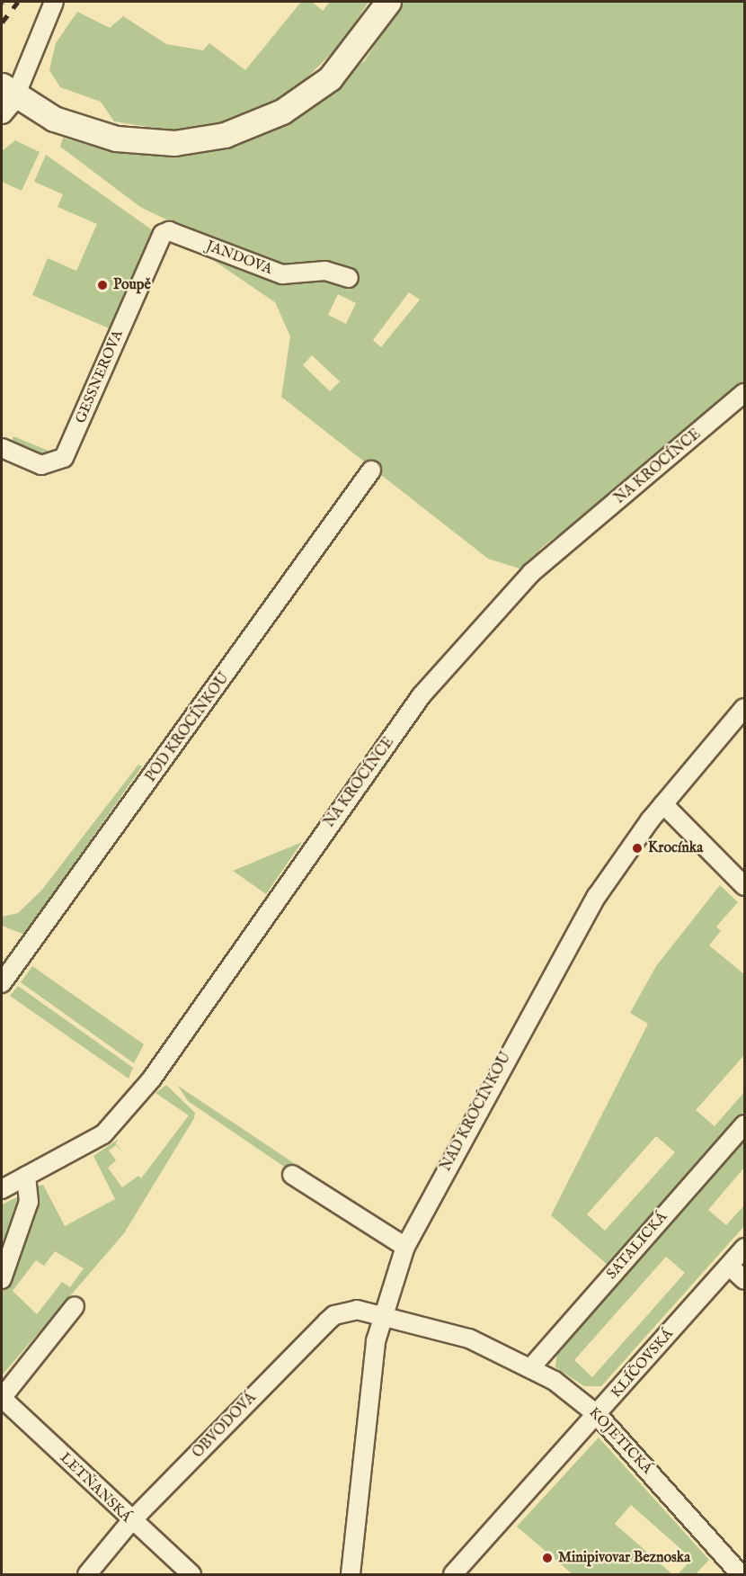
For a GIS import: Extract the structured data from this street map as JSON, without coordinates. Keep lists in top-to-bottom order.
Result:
{
  "streets": {
    "street": [
      "JANDOVA",
      "GESSNEROVA",
      "NA KROCÍNCE",
      "POD KROCÍNKOU",
      "NAD KROCÍNKOU",
      "SATALICKÁ",
      "KLÍČOVSKÁ",
      "OBVODOVÁ",
      "KOJETICKÁ",
      "LETŇANSKÁ"
    ]
  },
  "crossings": [
    ["JANDOVA", "GESSNEROVA"],
    ["NAD KROCÍNKOU", "OBVODOVÁ"],
    ["NAD KROCÍNKOU", "KOJETICKÁ"],
    ["SATALICKÁ", "KOJETICKÁ"],
    ["KLÍČOVSKÁ", "KOJETICKÁ"],
    ["OBVODOVÁ", "KOJETICKÁ"],
    ["OBVODOVÁ", "LETŇANSKÁ"]
  ],
  "places": ["Poupě", "Krocínka", "Minipivovar Beznoska"]
}
